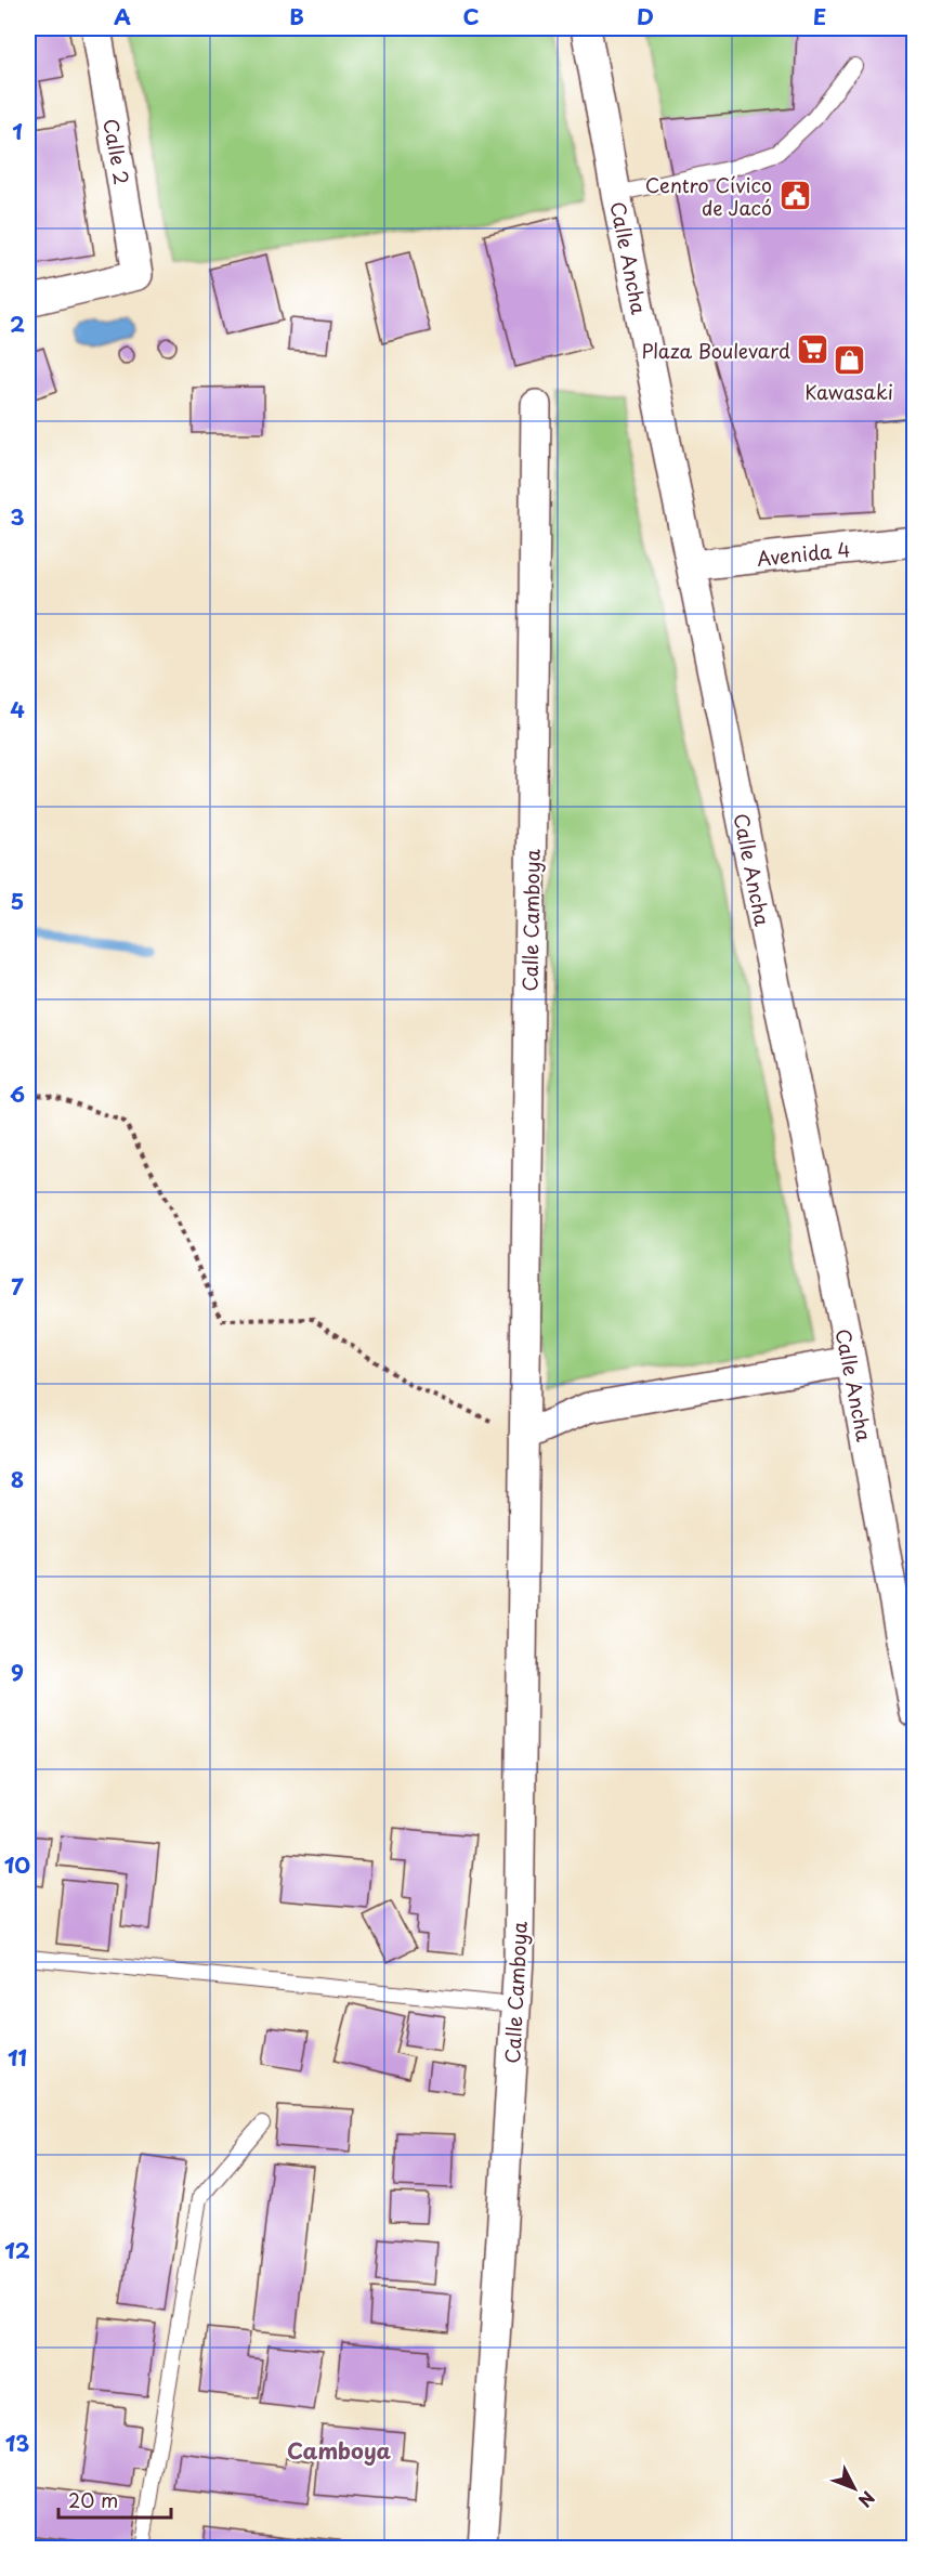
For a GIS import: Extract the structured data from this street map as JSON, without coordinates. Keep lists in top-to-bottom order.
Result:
{
  "streets": {
    "street": [
      "Calle 2",
      "Calle Ancha",
      "Avenida 4",
      "Calle Camboya"
    ]
  },
  "crossings": [
    ["Calle Ancha", "Avenida 4"]
  ],
  "districts": ["Camboya"],
  "places": {
    "public building": ["Centro Cívico de Jacó"],
    "supermarket": ["Plaza Boulevard"],
    "shop": ["Kawasaki"]
  },
  "scale_bar": "20 m",
  "north": "bottom right",
  "grid": {
    "columns": [
      "A",
      "B",
      "C",
      "D",
      "E"
    ],
    "rows": [
      "1",
      "2",
      "3",
      "4",
      "5",
      "6",
      "7",
      "8",
      "9",
      "10",
      "11",
      "12",
      "13"
    ]
  }
}
